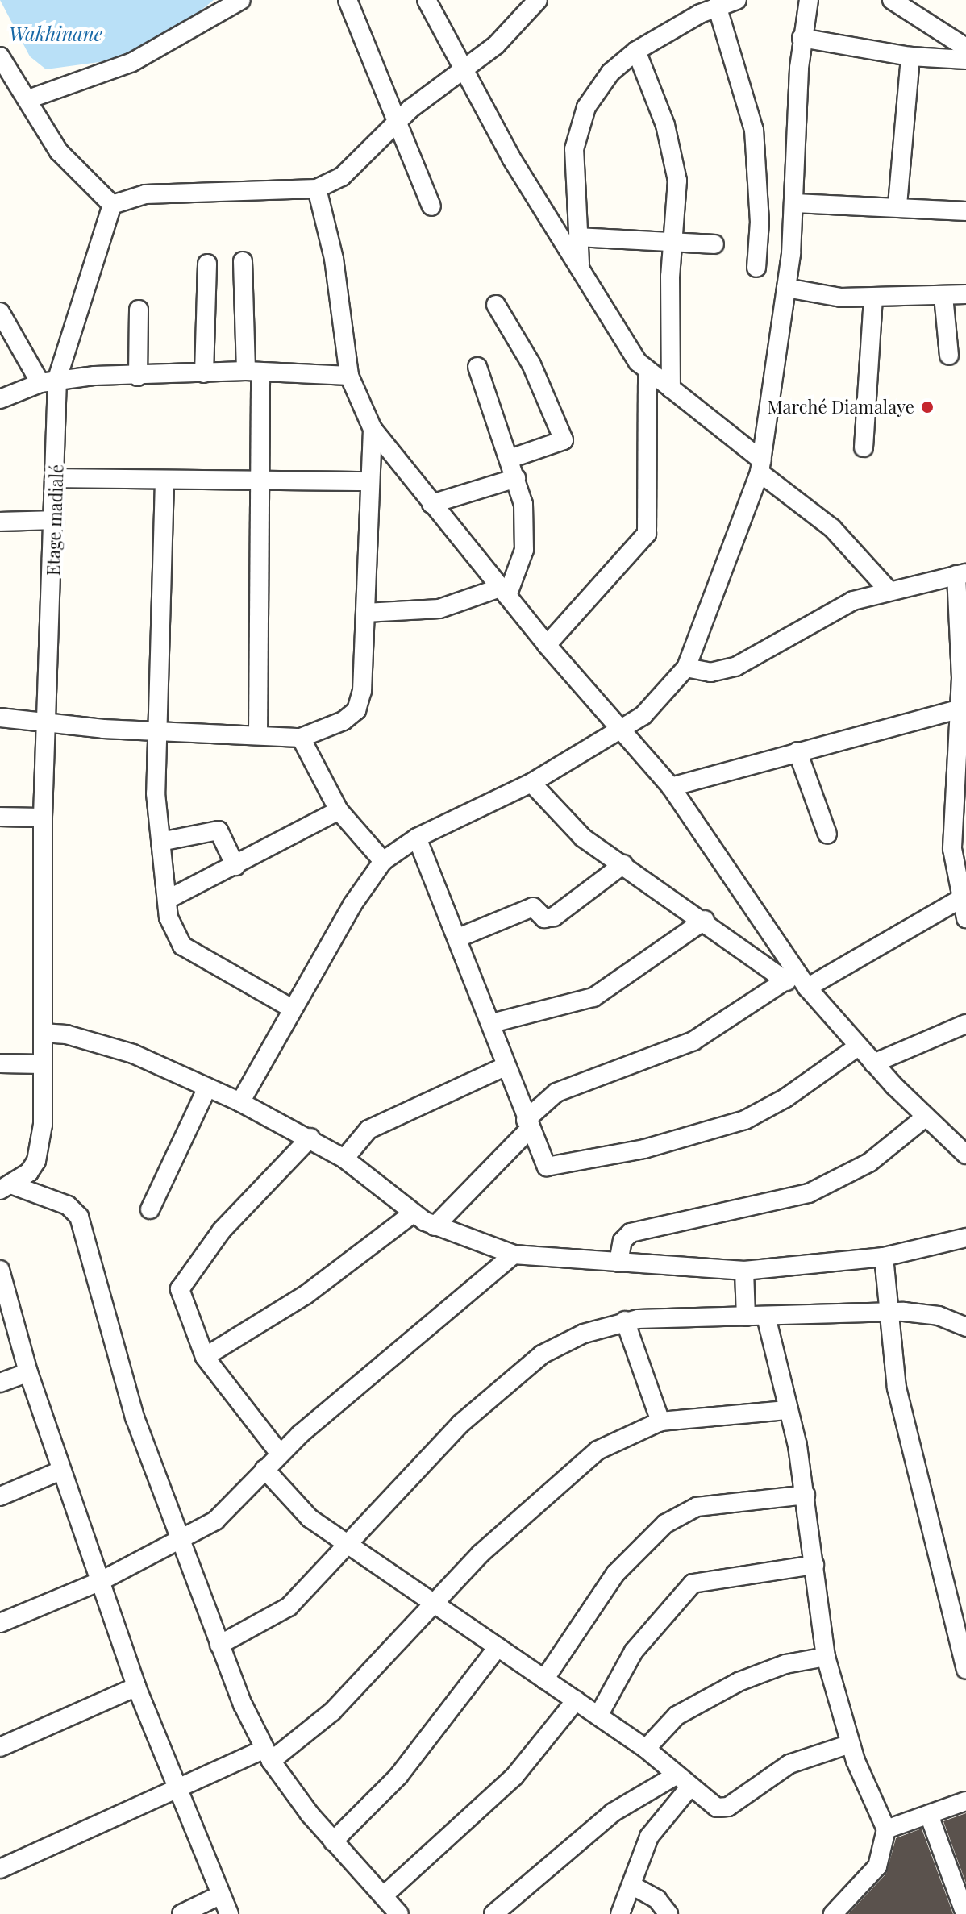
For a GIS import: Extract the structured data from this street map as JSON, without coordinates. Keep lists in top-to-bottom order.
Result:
{
  "streets": {
    "street": ["Etage madialé"]
  },
  "water": ["Wakhinane"],
  "places": ["Marché Diamalaye"]
}
